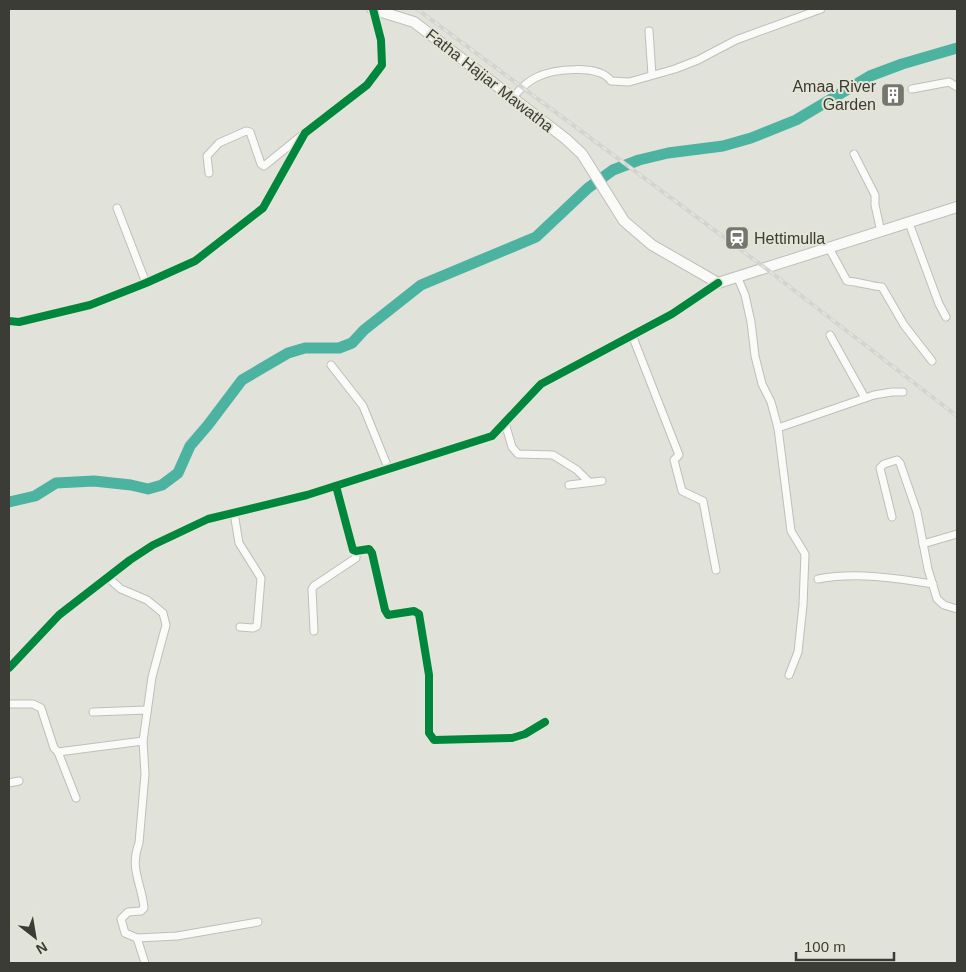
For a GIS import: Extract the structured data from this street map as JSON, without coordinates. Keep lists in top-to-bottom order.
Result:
{
  "streets": {
    "main road": ["Fatha Hajiar Mawatha"]
  },
  "places": {
    "building": ["Amaa River Garden"],
    "station": ["Hettimulla"]
  },
  "scale_bar": "100 m",
  "north": "bottom right"
}
